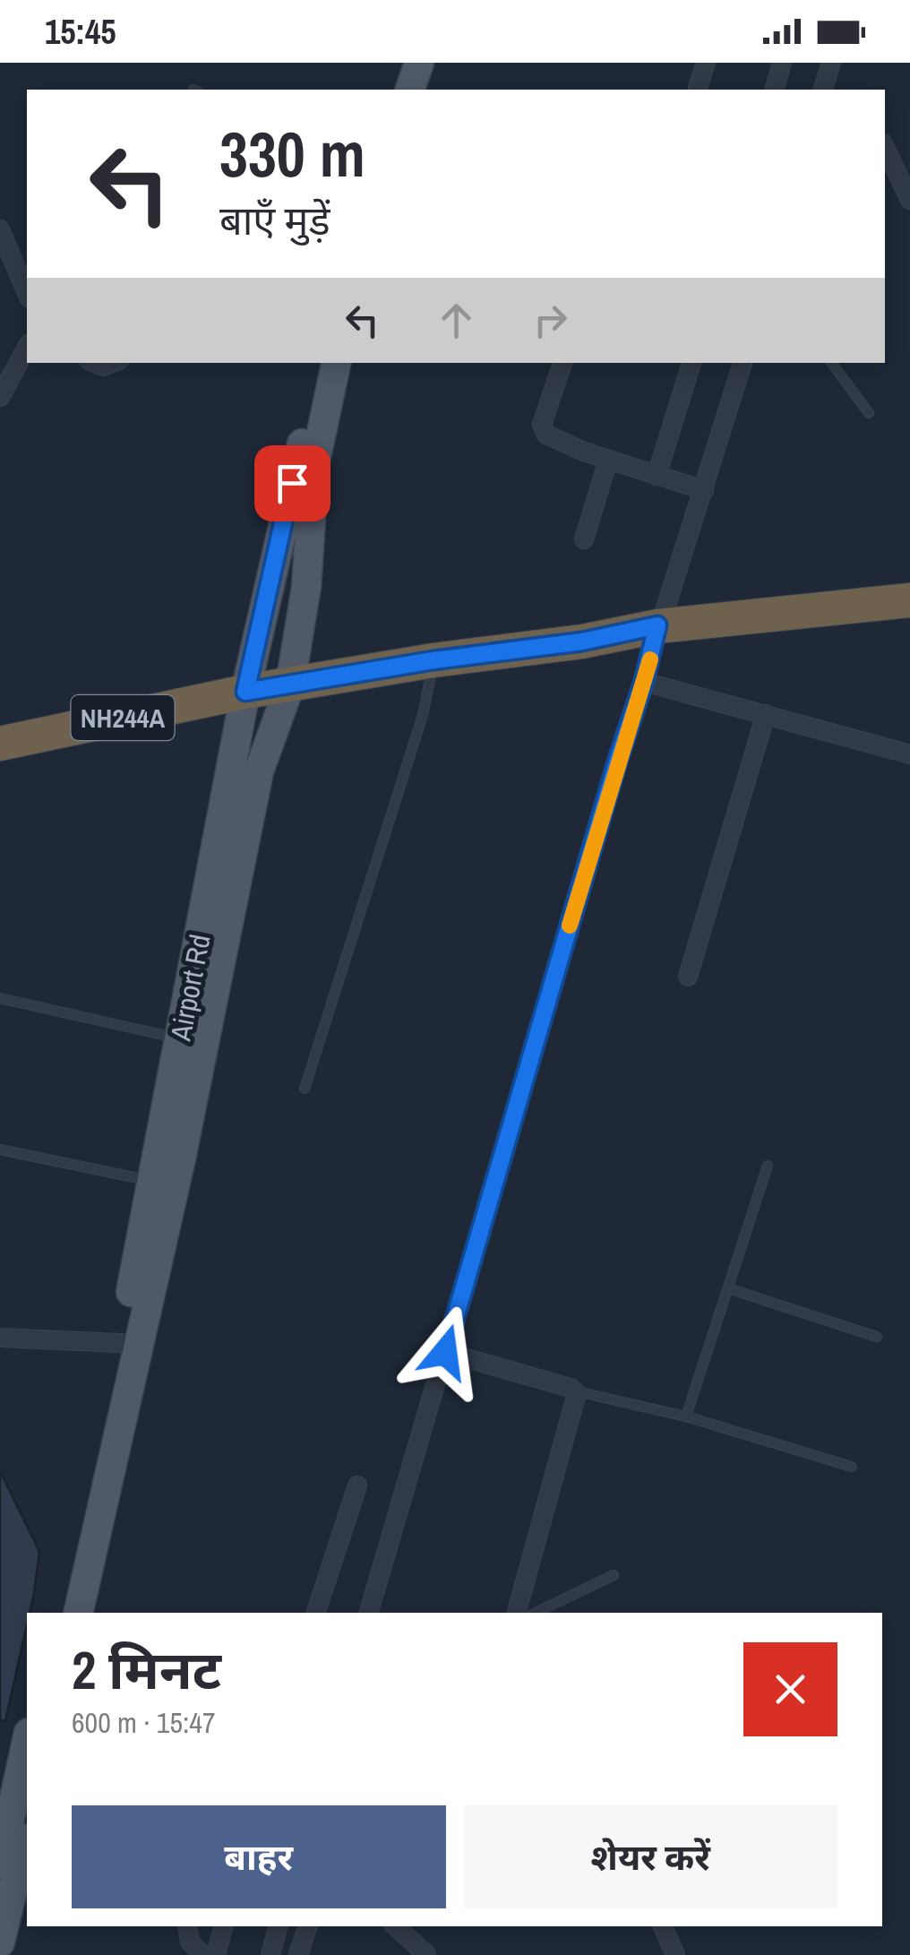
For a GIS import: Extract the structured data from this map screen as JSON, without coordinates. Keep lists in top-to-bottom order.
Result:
{
  "streets": {
    "highway": ["NH244A"],
    "main road": ["Airport Rd"]
  },
  "crossings": [
    ["NH244A", "Airport Rd"]
  ],
  "page": {
    "status": "15:45",
    "turn": ["330 m", "बाएँ मुड़ें"],
    "heading": ["2 मिनट", "600 m · 15:47"],
    "buttons": ["बाहर", "शेयर करें"]
  }
}
